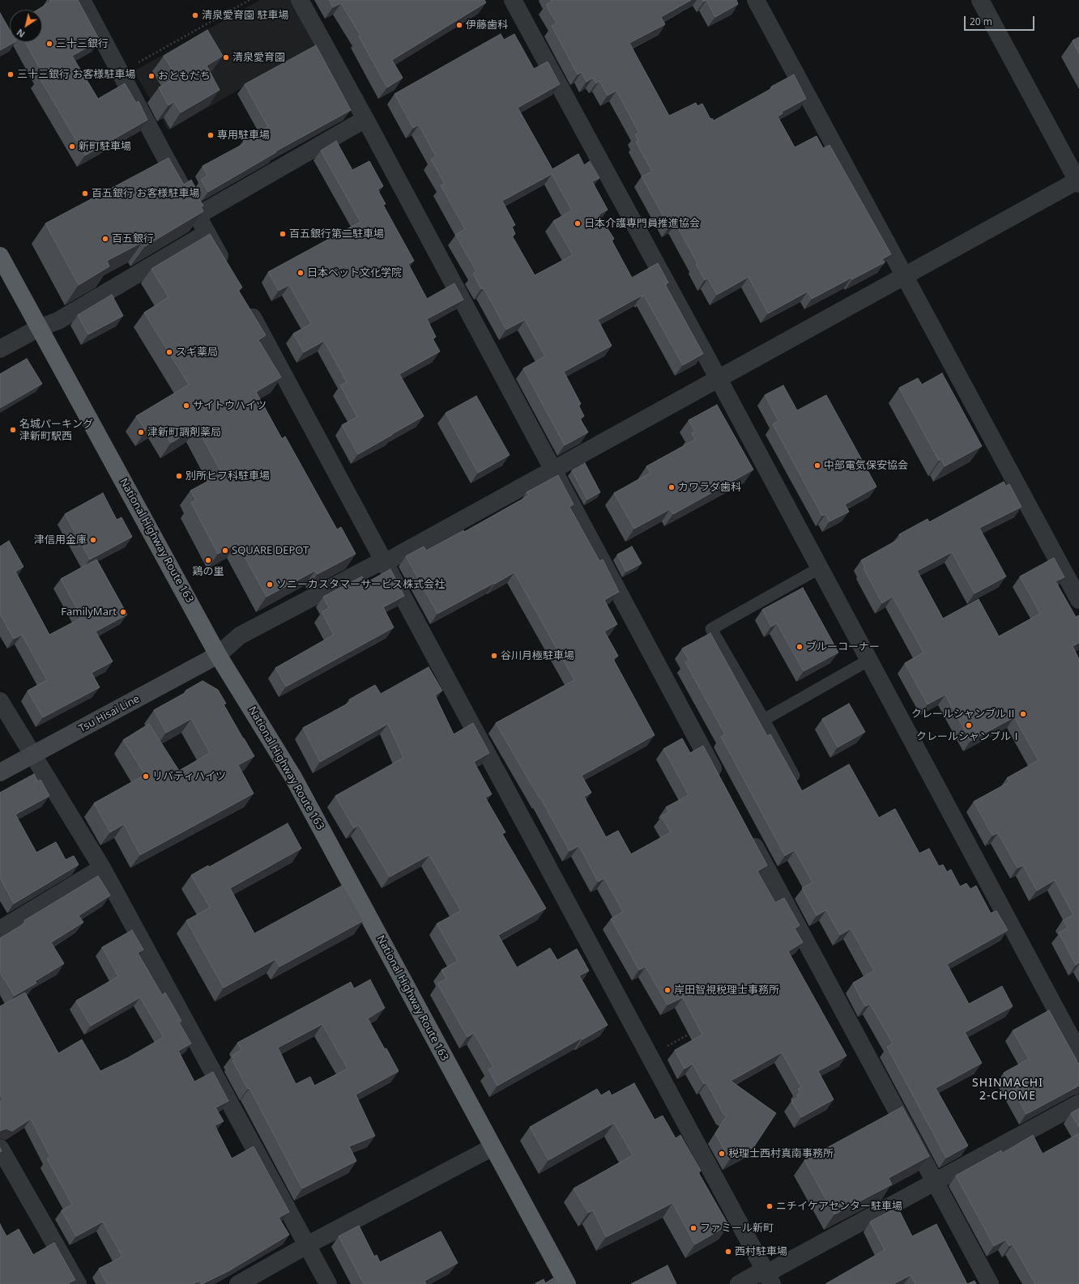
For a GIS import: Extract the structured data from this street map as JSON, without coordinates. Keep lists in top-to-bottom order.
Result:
{
  "streets": {
    "highway": ["National Highway Route 163"],
    "main road": ["Tsu Hisai Line"]
  },
  "crossings": [
    ["National Highway Route 163", "Tsu Hisai Line"]
  ],
  "districts": ["SHINMACHI 2-CHOME"],
  "places": [
    "清泉愛育園 駐車場",
    "伊藤歯科",
    "三十三銀行",
    "清泉愛育園",
    "三十三銀行 お客様駐車場",
    "おともだち",
    "専用駐車場",
    "新町駐車場",
    "百五銀行 お客様駐車場",
    "日本介護専門員推進協会",
    "百五銀行第二駐車場",
    "百五銀行",
    "日本ペット文化学院",
    "スギ薬局",
    "サイトウハイツ",
    "名城パーキング 津新町駅西",
    "津新町調剤薬局",
    "中部電気保安協会",
    "別所ヒフ科駐車場",
    "カワラダ歯科",
    "津信用金庫",
    "SQUARE DEPOT",
    "鶏の里",
    "ソニーカスタマーサービス株式会社",
    "FamilyMart",
    "ブルーコーナー",
    "谷川月極駐車場",
    "クレールシャンブルⅡ",
    "クレールシャンブルⅠ",
    "リバティハイツ",
    "岸田智視税理士事務所",
    "税理士西村真南事務所",
    "ニチイケアセンター駐車場",
    "ファミール新町",
    "西村駐車場"
  ],
  "scale_bar": "20 m",
  "north": "bottom left"
}
